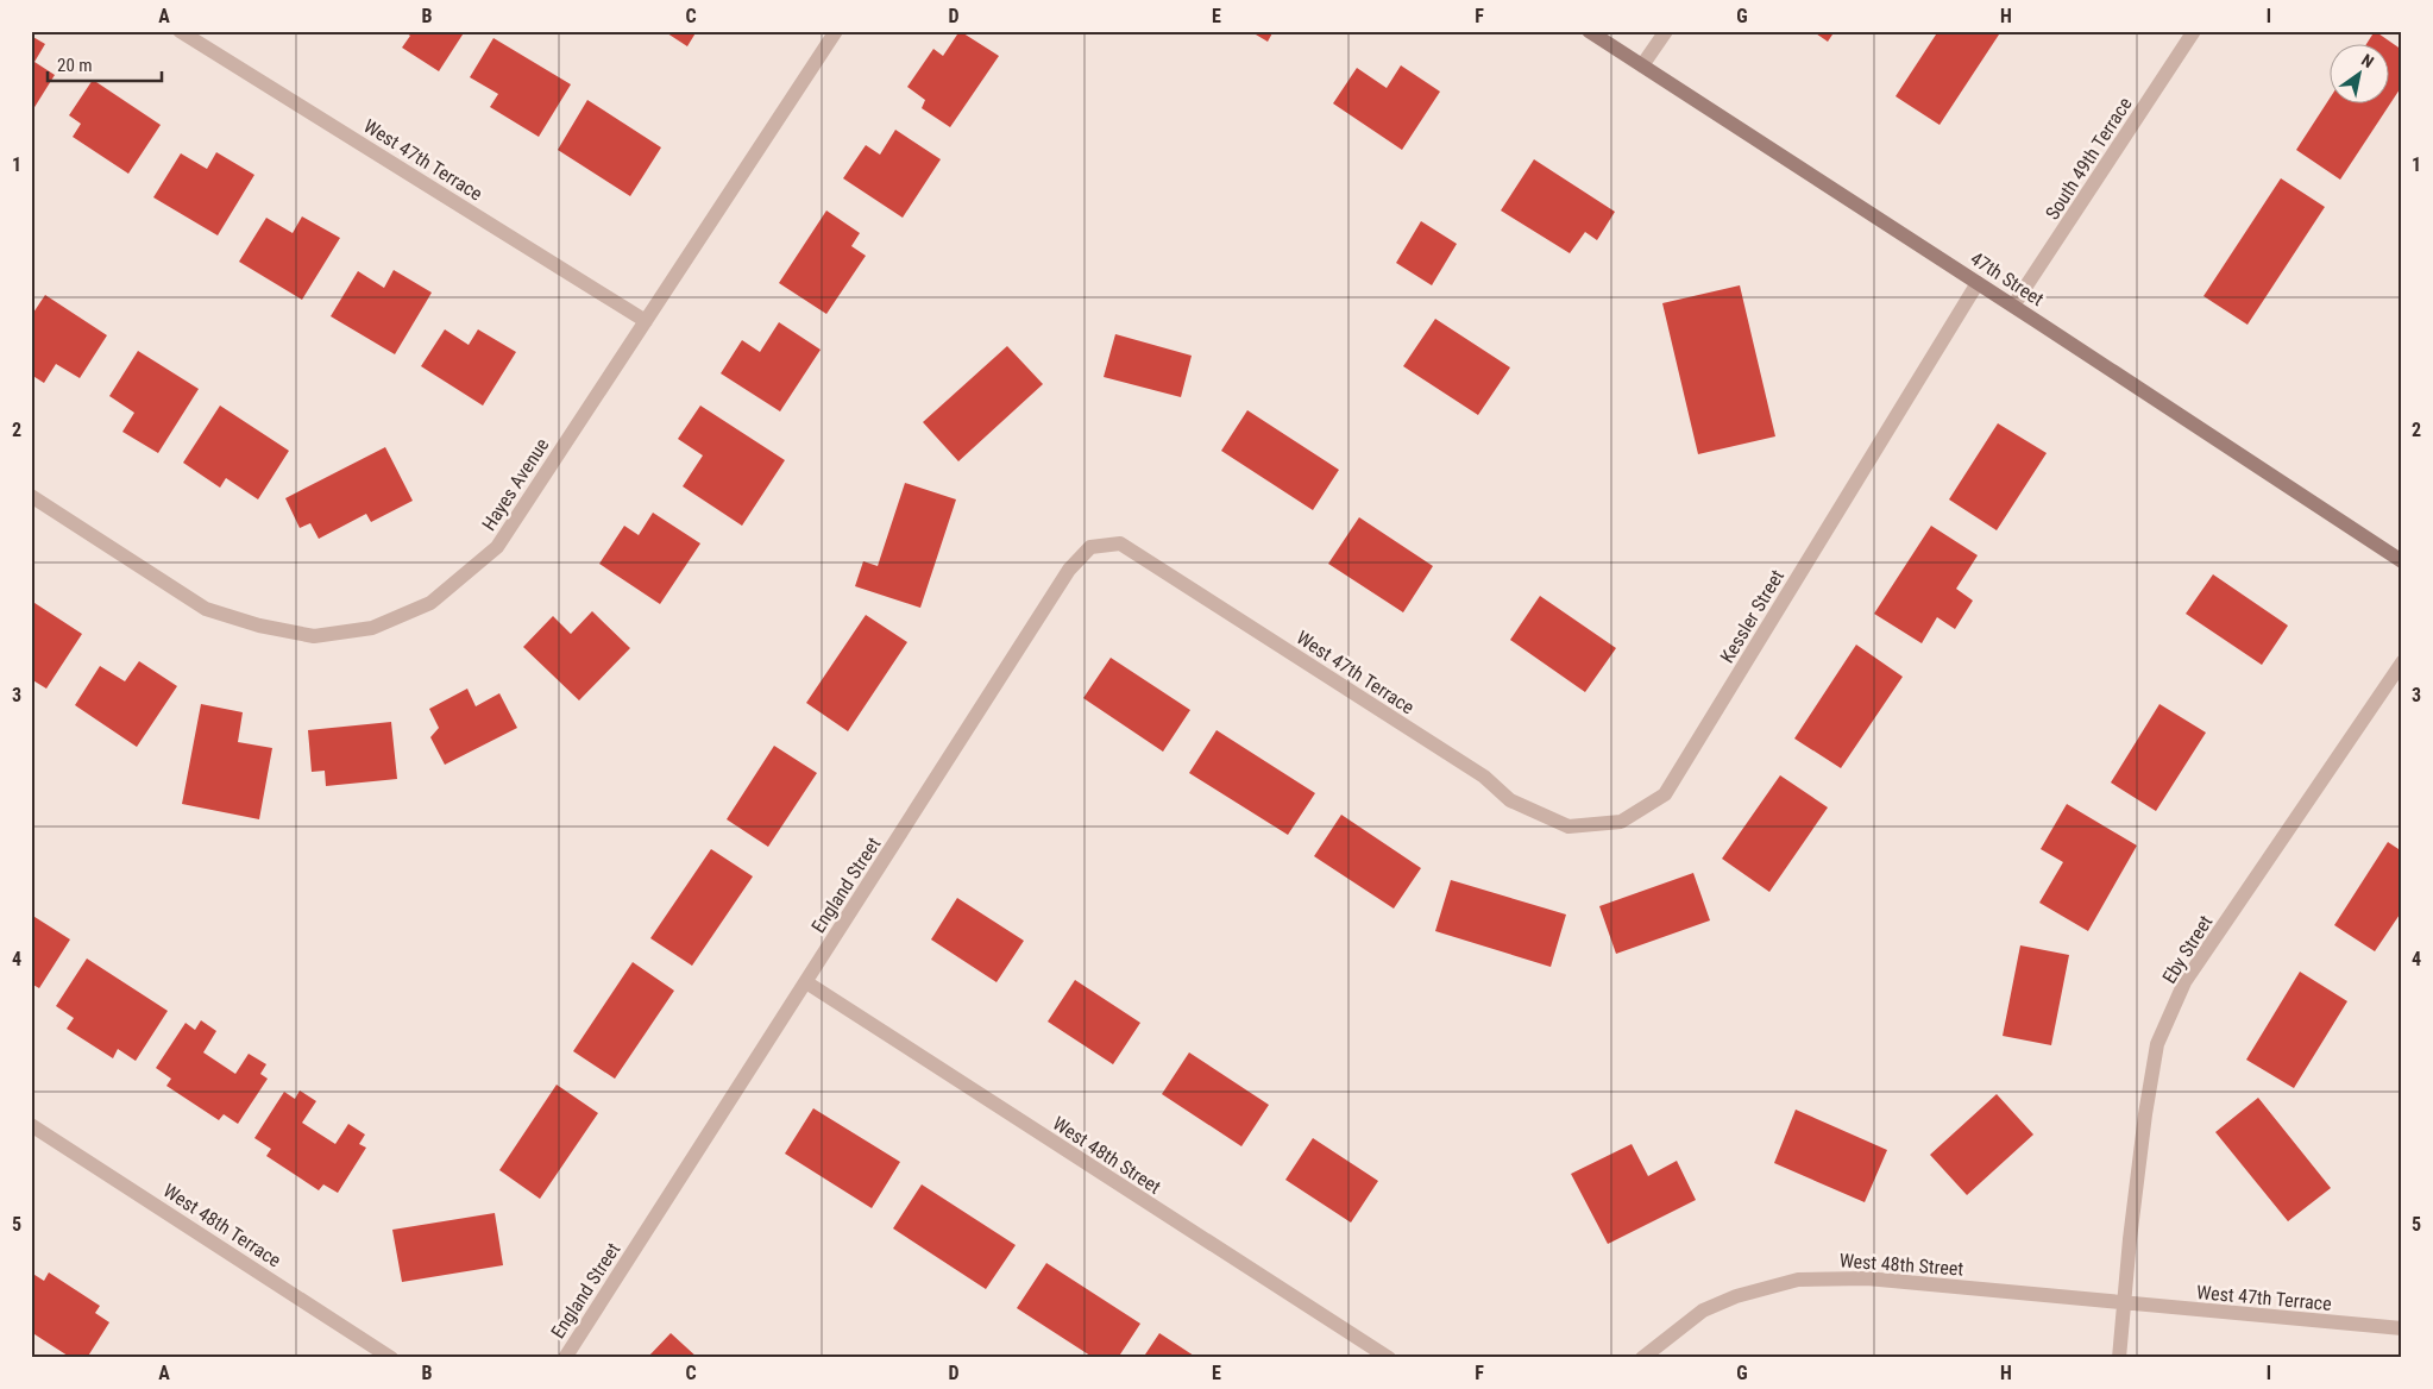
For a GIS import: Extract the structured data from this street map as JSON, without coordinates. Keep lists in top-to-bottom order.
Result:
{
  "streets": {
    "main road": ["47th Street"],
    "street": [
      "South 49th Terrace",
      "West 47th Terrace",
      "Hayes Avenue",
      "Kessler Street",
      "England Street",
      "Eby Street",
      "West 48th Street",
      "West 48th Terrace"
    ]
  },
  "crossings": [
    ["South 49th Terrace", "47th Street"],
    ["West 47th Terrace", "Hayes Avenue"],
    ["West 47th Terrace", "Kessler Street"],
    ["West 47th Terrace", "England Street"],
    ["West 47th Terrace", "Eby Street"],
    ["West 47th Terrace", "West 48th Street"],
    ["47th Street", "Kessler Street"],
    ["England Street", "West 48th Street"],
    ["Eby Street", "West 48th Street"]
  ],
  "scale_bar": "20 m",
  "north": "top right",
  "grid": {
    "columns": [
      "A",
      "B",
      "C",
      "D",
      "E",
      "F",
      "G",
      "H",
      "I"
    ],
    "rows": [
      "1",
      "2",
      "3",
      "4",
      "5"
    ]
  }
}
